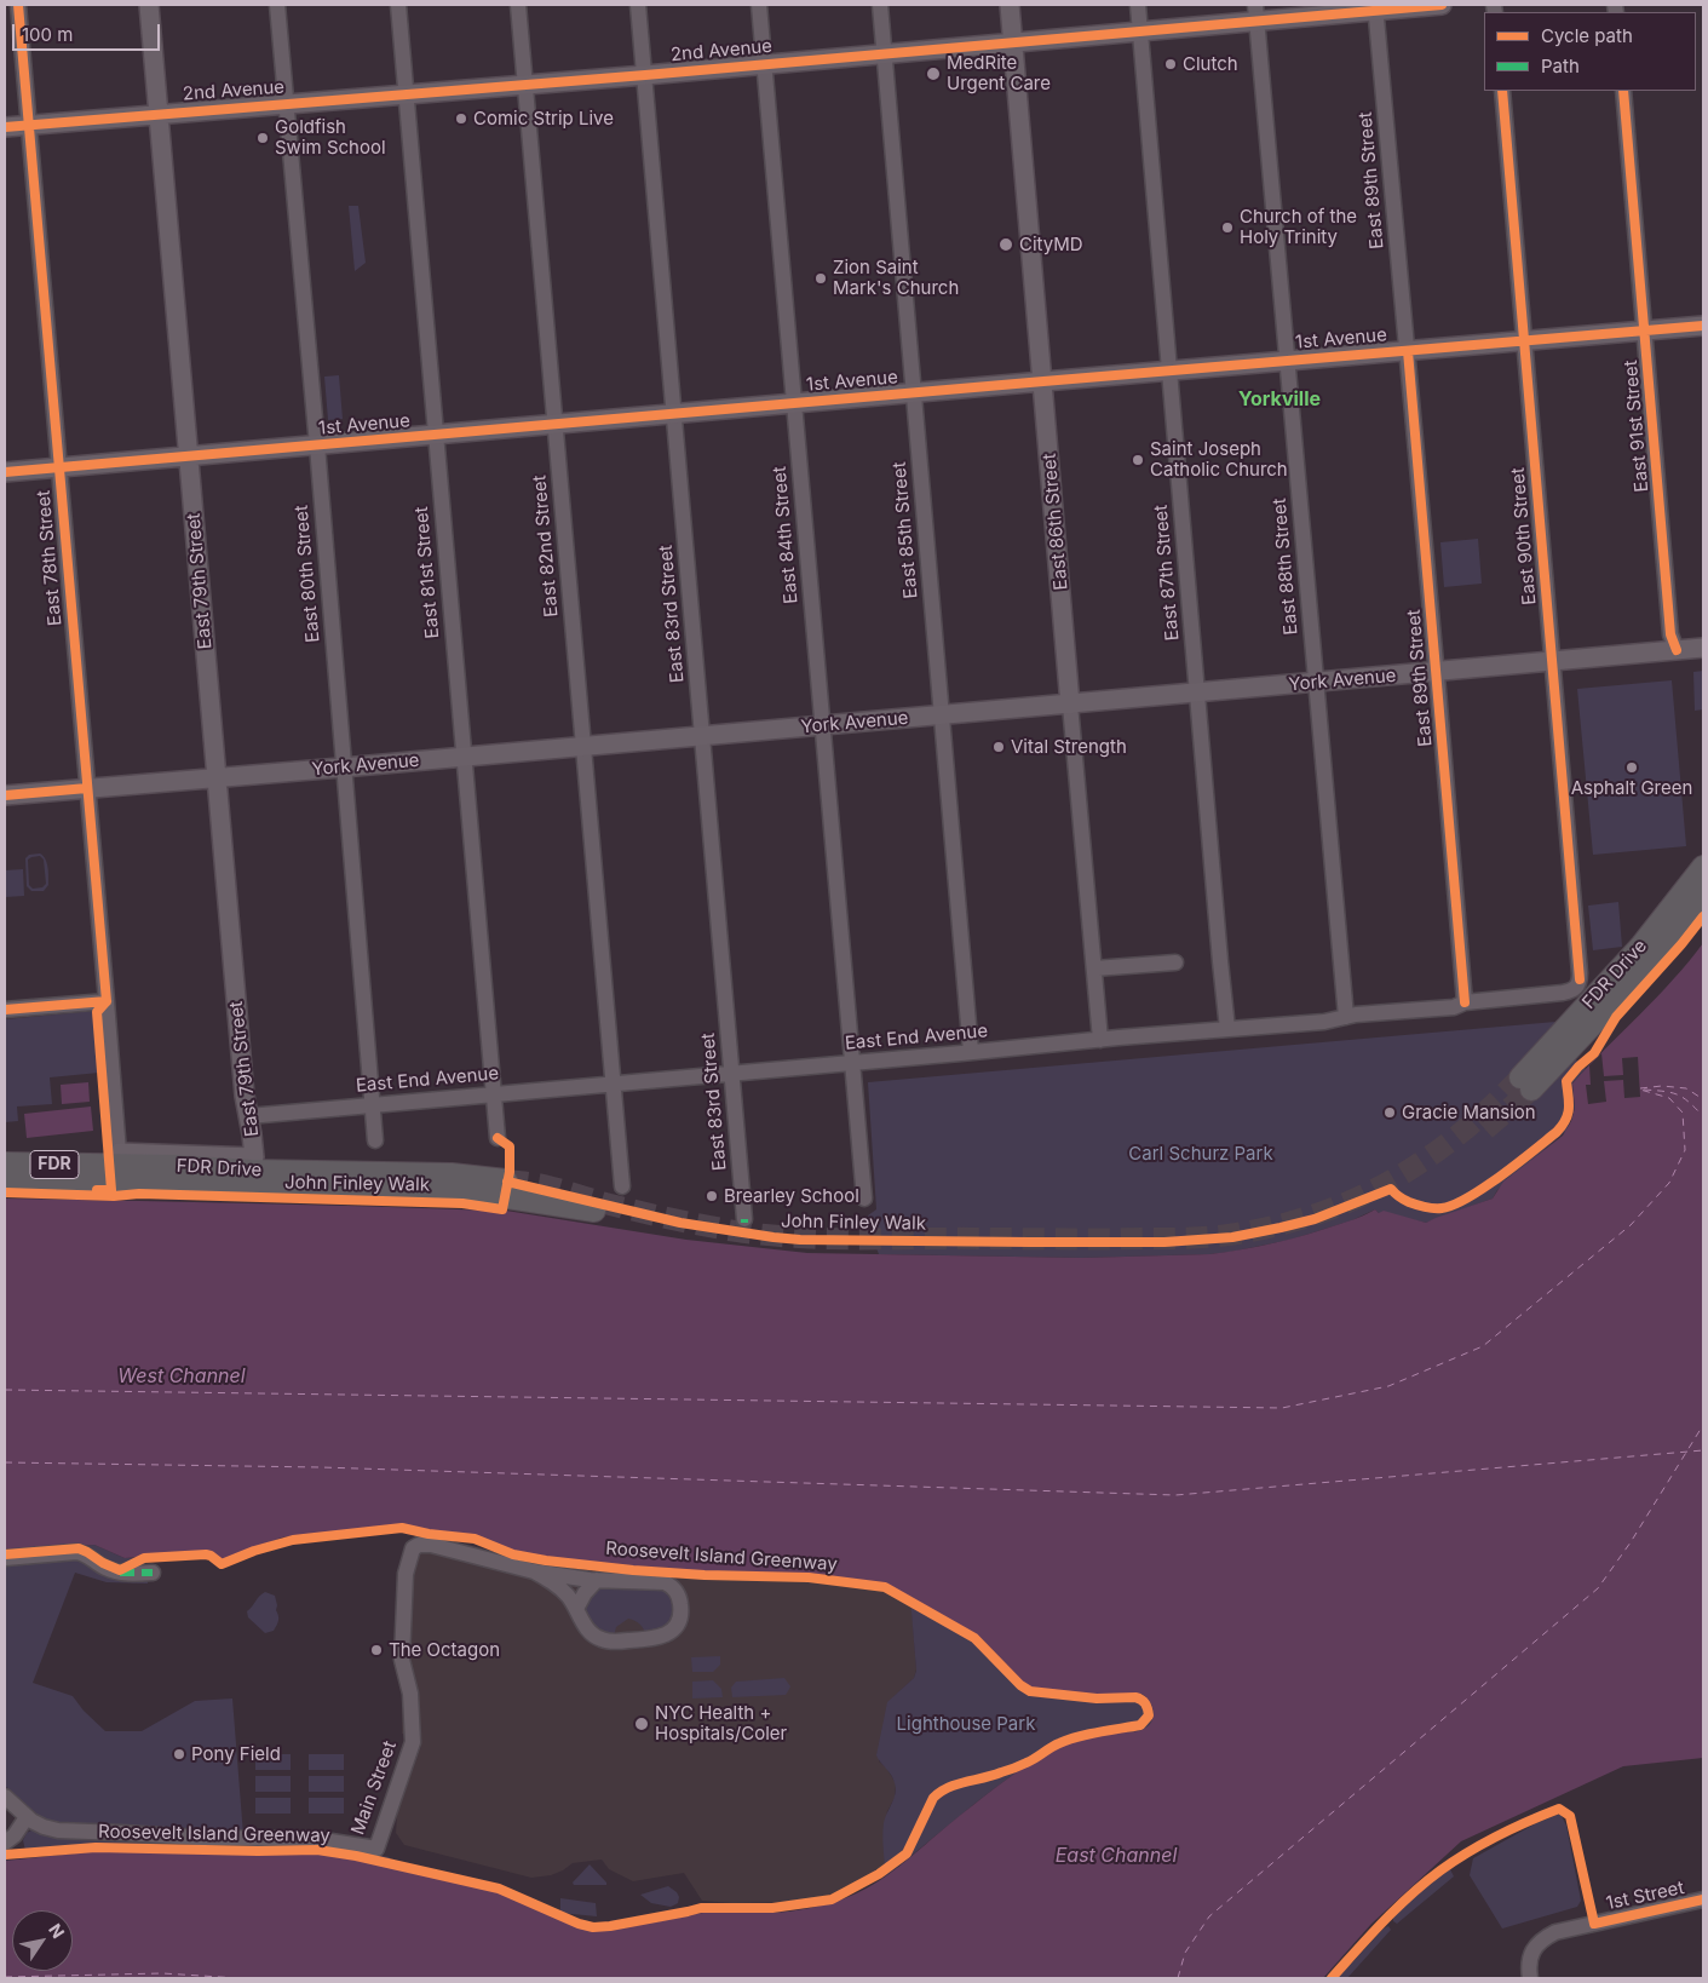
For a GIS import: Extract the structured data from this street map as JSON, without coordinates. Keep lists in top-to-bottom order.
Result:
{
  "streets": {
    "highway": ["FDR Drive", "FDR"],
    "main road": [
      "2nd Avenue",
      "1st Avenue",
      "East 86th Street",
      "East 79th Street",
      "York Avenue"
    ],
    "street": [
      "East 89th Street",
      "East 91st Street",
      "East 85th Street",
      "East 84th Street",
      "East 90th Street",
      "East 82nd Street",
      "East 78th Street",
      "East 88th Street",
      "East 81st Street",
      "East 87th Street",
      "East 80th Street",
      "East 83rd Street",
      "East End Avenue",
      "Main Street",
      "1st Street"
    ],
    "cycle path": ["John Finley Walk", "Roosevelt Island Greenway"]
  },
  "crossings": [
    ["2nd Avenue", "East 89th Street"],
    ["2nd Avenue", "East 86th Street"],
    ["2nd Avenue", "East 85th Street"],
    ["2nd Avenue", "East 84th Street"],
    ["2nd Avenue", "East 82nd Street"],
    ["2nd Avenue", "East 78th Street"],
    ["2nd Avenue", "East 88th Street"],
    ["2nd Avenue", "East 81st Street"],
    ["2nd Avenue", "East 87th Street"],
    ["2nd Avenue", "East 80th Street"],
    ["2nd Avenue", "East 79th Street"],
    ["2nd Avenue", "East 83rd Street"],
    ["East 89th Street", "1st Avenue"],
    ["East 89th Street", "York Avenue"],
    ["East 89th Street", "East End Avenue"],
    ["1st Avenue", "East 91st Street"],
    ["1st Avenue", "East 86th Street"],
    ["1st Avenue", "East 85th Street"],
    ["1st Avenue", "East 84th Street"],
    ["1st Avenue", "East 90th Street"],
    ["1st Avenue", "East 82nd Street"],
    ["1st Avenue", "East 78th Street"],
    ["1st Avenue", "East 88th Street"],
    ["1st Avenue", "East 81st Street"],
    ["1st Avenue", "East 87th Street"],
    ["1st Avenue", "East 80th Street"],
    ["1st Avenue", "East 79th Street"],
    ["1st Avenue", "East 83rd Street"],
    ["East 91st Street", "York Avenue"],
    ["East 86th Street", "York Avenue"],
    ["East 86th Street", "East End Avenue"],
    ["East 85th Street", "York Avenue"],
    ["East 85th Street", "East End Avenue"],
    ["East 84th Street", "York Avenue"],
    ["East 84th Street", "East End Avenue"],
    ["East 90th Street", "York Avenue"],
    ["East 90th Street", "East End Avenue"],
    ["East 82nd Street", "York Avenue"],
    ["East 82nd Street", "East End Avenue"],
    ["East 78th Street", "York Avenue"],
    ["East 78th Street", "FDR Drive"],
    ["East 88th Street", "York Avenue"],
    ["East 88th Street", "East End Avenue"],
    ["East 81st Street", "York Avenue"],
    ["East 81st Street", "East End Avenue"],
    ["East 87th Street", "York Avenue"],
    ["East 87th Street", "East End Avenue"],
    ["East 80th Street", "York Avenue"],
    ["East 80th Street", "East End Avenue"],
    ["East 79th Street", "York Avenue"],
    ["East 79th Street", "FDR Drive"],
    ["East 79th Street", "East End Avenue"],
    ["East 83rd Street", "York Avenue"],
    ["East 83rd Street", "East End Avenue"]
  ],
  "districts": ["Yorkville"],
  "water": ["West Channel", "East Channel"],
  "parks": ["Carl Schurz Park", "Lighthouse Park"],
  "places": [
    "Clutch",
    "MedRite Urgent Care",
    "Comic Strip Live",
    "Goldfish Swim School",
    "Church of the Holy Trinity",
    "CityMD",
    "Zion Saint Mark's Church",
    "Saint Joseph Catholic Church",
    "Vital Strength",
    "Asphalt Green",
    "Gracie Mansion",
    "Brearley School",
    "The Octagon",
    "NYC Health + Hospitals/Coler",
    "Pony Field"
  ],
  "legend": ["Cycle path", "Path"],
  "scale_bar": "100 m",
  "north": "top right"
}
